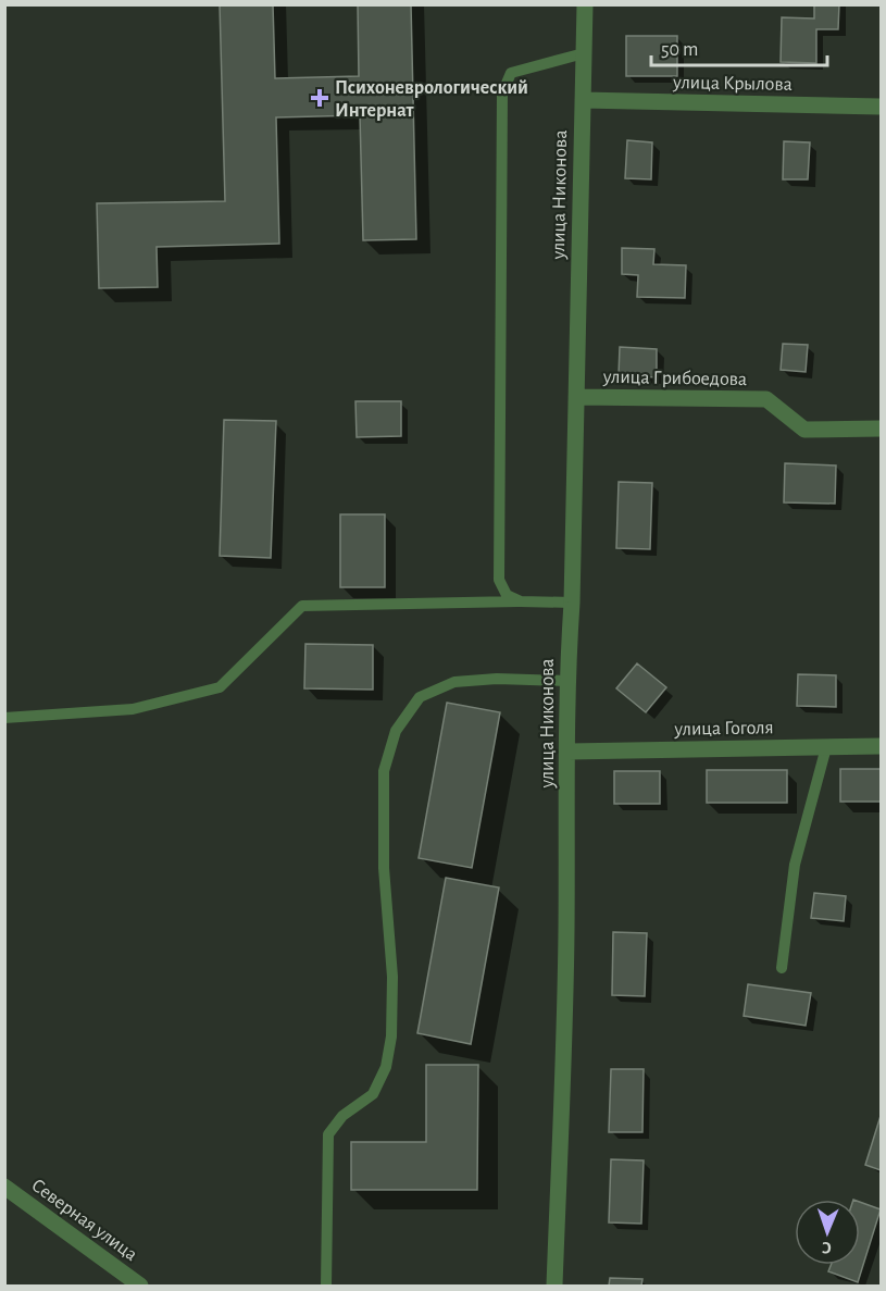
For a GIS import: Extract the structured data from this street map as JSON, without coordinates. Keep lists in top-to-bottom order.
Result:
{
  "streets": {
    "street": [
      "улица Крылова",
      "улица Никонова",
      "улица Грибоедова",
      "улица Гоголя",
      "Северная улица"
    ]
  },
  "crossings": [
    ["улица Крылова", "улица Никонова"],
    ["улица Никонова", "улица Грибоедова"],
    ["улица Никонова", "улица Гоголя"]
  ],
  "places": {
    "health": ["Психоневрологический Интернат"]
  },
  "scale_bar": "50 m",
  "north": "bottom"
}
